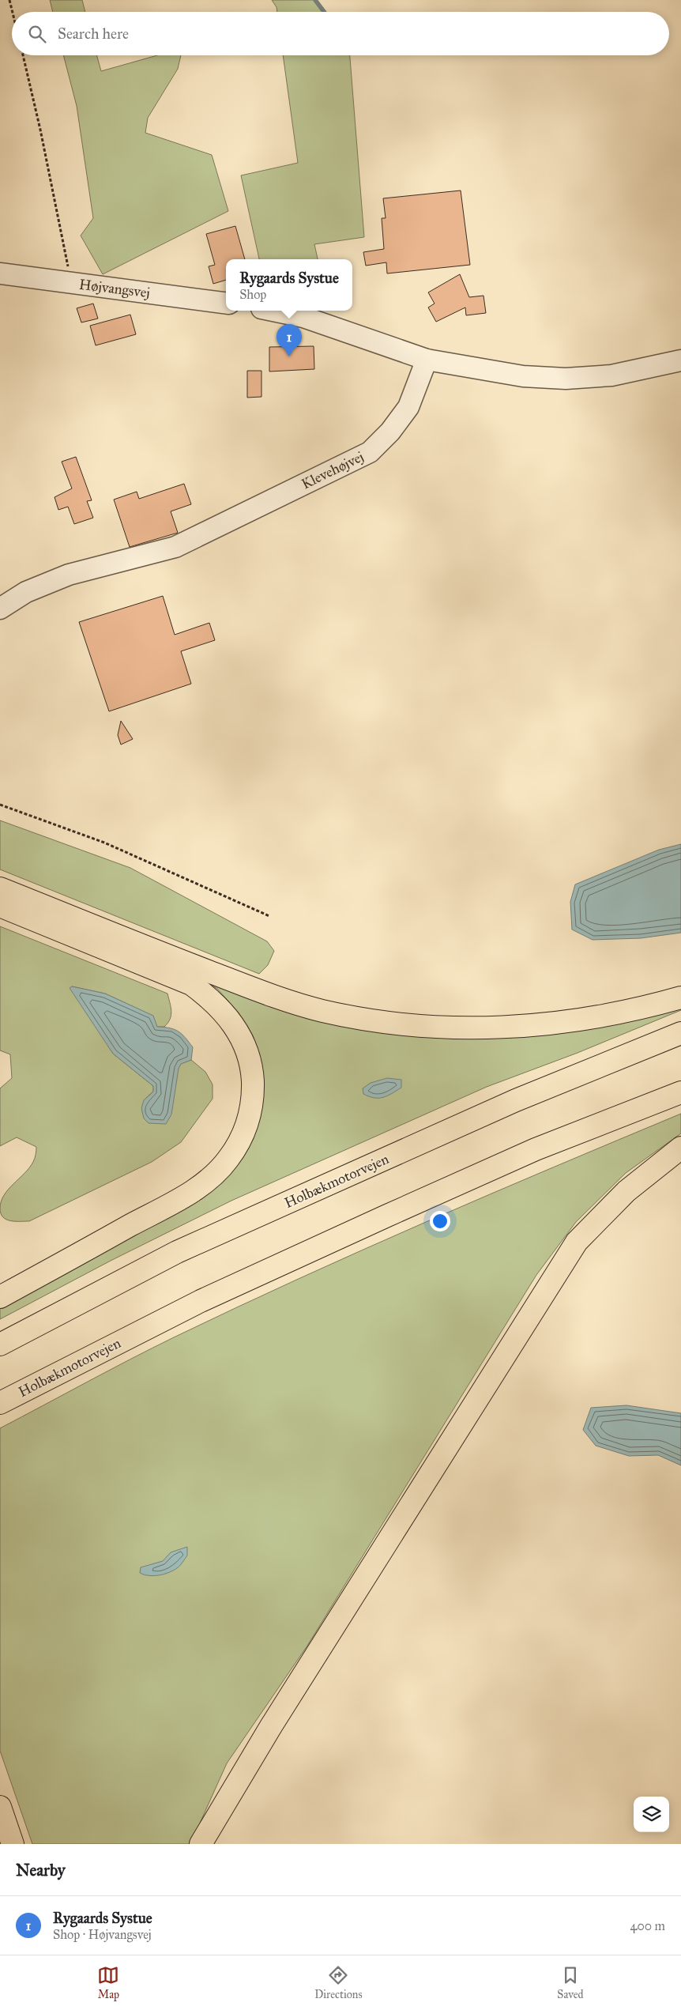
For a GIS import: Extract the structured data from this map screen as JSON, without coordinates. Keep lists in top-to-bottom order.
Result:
{
  "streets": {
    "highway": ["Holbækmotorvejen"],
    "street": ["Højvangsvej", "Klevehøjvej"]
  },
  "page": {
    "search": "Search here",
    "popup": ["Rygaards Systue", "Shop"],
    "pins": "1",
    "heading": "Nearby",
    "list": [
      {
        "mark": "1",
        "name": "Rygaards Systue",
        "note": "Shop · Højvangsvej",
        "value": "400 m"
      }
    ],
    "nav": ["Map", "Directions", "Saved"]
  }
}
